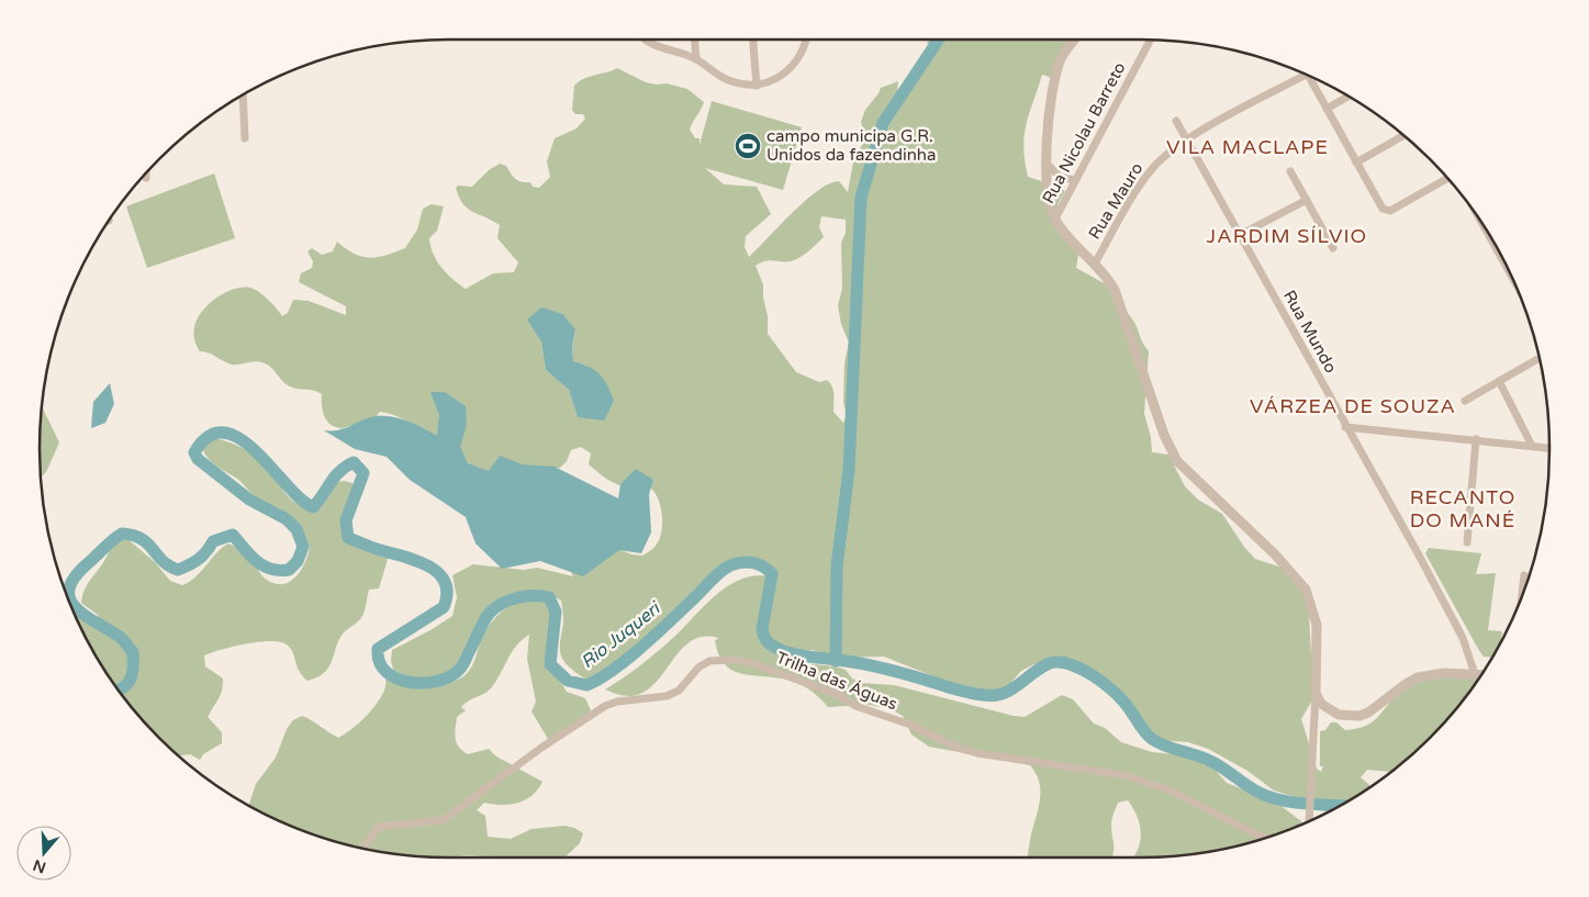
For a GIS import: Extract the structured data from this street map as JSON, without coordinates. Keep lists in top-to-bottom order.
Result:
{
  "streets": {
    "street": [
      "Rua Nicolau Barreto",
      "Rua Mauro",
      "Rua Mundo",
      "Trilha das Águas"
    ]
  },
  "crossings": [
    ["Rua Mauro", "Rua Mundo"]
  ],
  "districts": [
    "VILA MACLAPE",
    "JARDIM SÍLVIO",
    "VÁRZEA DE SOUZA",
    "RECANTO DO MANÉ"
  ],
  "water": ["Rio Juqueri"],
  "places": {
    "sports": ["campo municipa G.R. Unidos da fazendinha"]
  },
  "north": "bottom"
}
